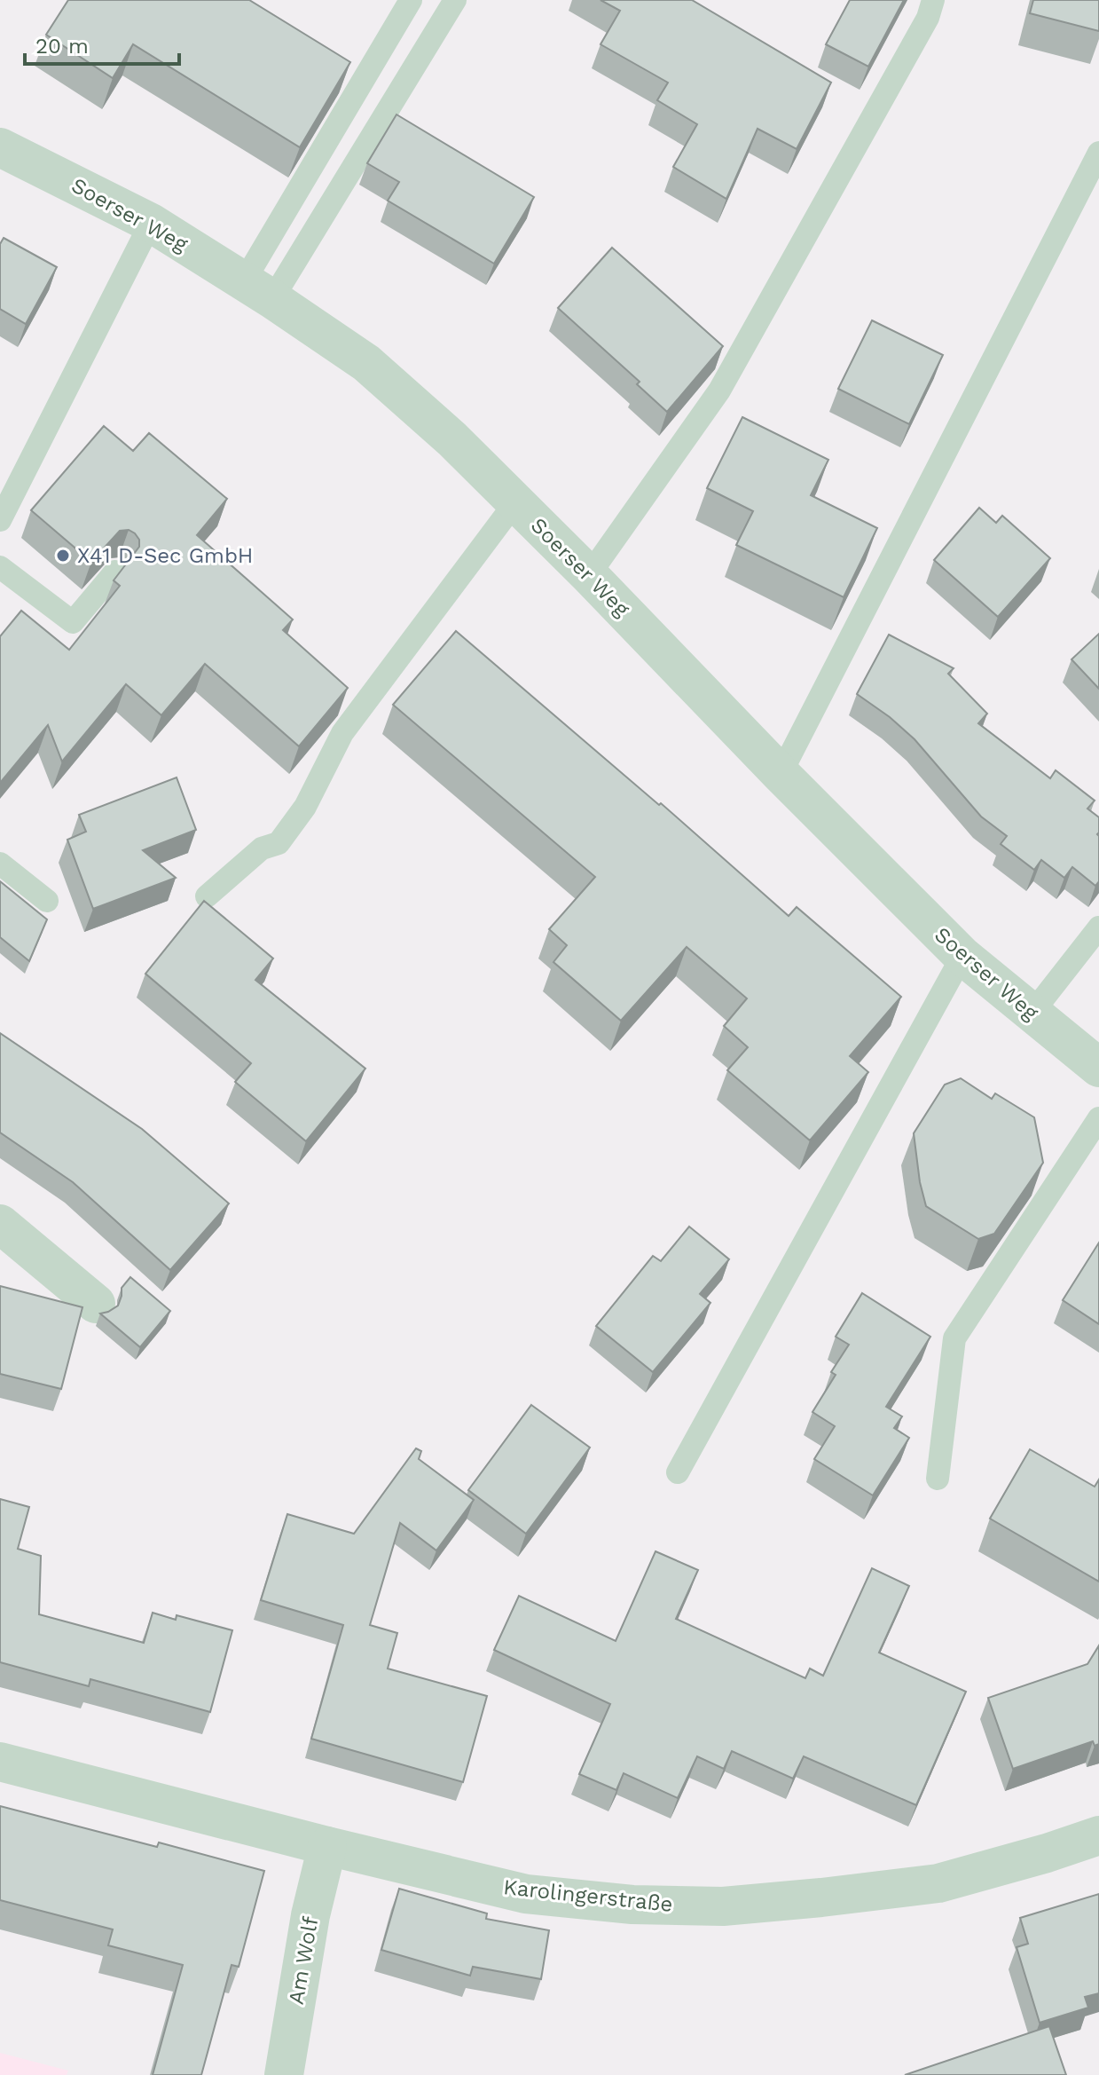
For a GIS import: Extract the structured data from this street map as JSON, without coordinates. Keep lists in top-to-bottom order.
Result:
{
  "streets": {
    "street": ["Soerser Weg", "Karolingerstraße", "Am Wolf"]
  },
  "crossings": [
    ["Karolingerstraße", "Am Wolf"]
  ],
  "places": ["X41 D-Sec GmbH"],
  "scale_bar": "20 m"
}
